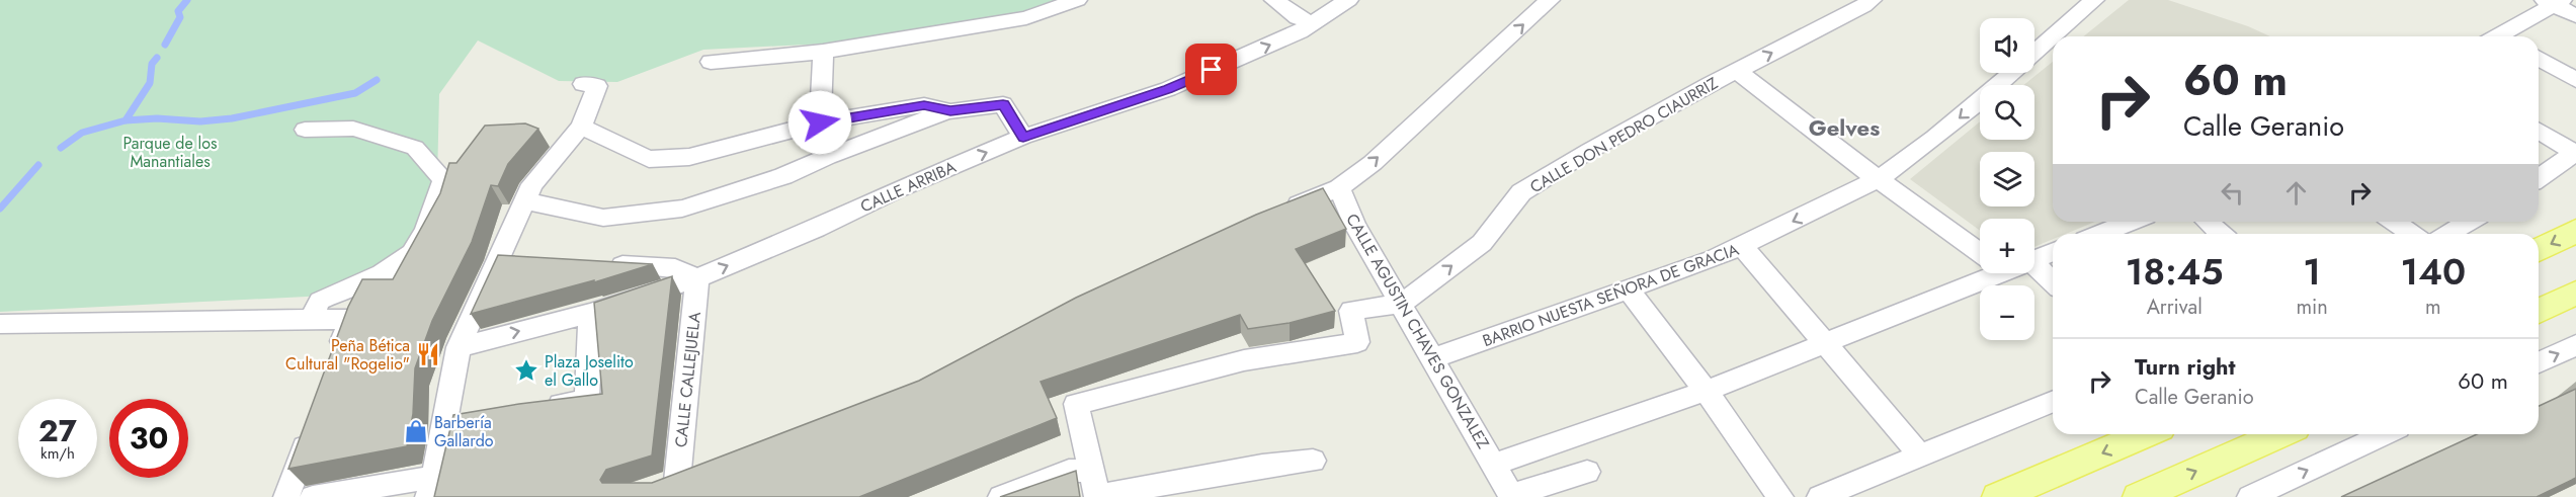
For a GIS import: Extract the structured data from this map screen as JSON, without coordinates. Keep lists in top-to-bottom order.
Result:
{
  "streets": {
    "street": [
      "CALLE DON PEDRO CIAURRIZ",
      "CALLE ARRIBA",
      "BARRIO NUESTA SEÑORA DE GRACIA",
      "CALLE AGUSTIN CHAVES GONZALEZ",
      "CALLE CALLEJUELA"
    ]
  },
  "crossings": [
    ["CALLE DON PEDRO CIAURRIZ", "CALLE AGUSTIN CHAVES GONZALEZ"],
    ["CALLE ARRIBA", "CALLE CALLEJUELA"],
    ["BARRIO NUESTA SEÑORA DE GRACIA", "CALLE AGUSTIN CHAVES GONZALEZ"]
  ],
  "districts": ["Gelves"],
  "parks": ["Parque de los Manantiales"],
  "places": {
    "restaurant": ["Peña Bética Cultural \"Rogelio\""],
    "place": ["Plaza Joselito el Gallo"],
    "shop": ["Barbería Gallardo"]
  },
  "page": {
    "map_buttons": ["+", "−"],
    "turn": ["60 m", "Calle Geranio"],
    "eta": [
      "18:45",
      "Arrival",
      "1",
      "min",
      "140",
      "m"
    ],
    "list": [
      {
        "name": "Turn right",
        "note": "Calle Geranio",
        "value": "60 m"
      }
    ],
    "speed": "27 km/h",
    "limit": "30"
  }
}
